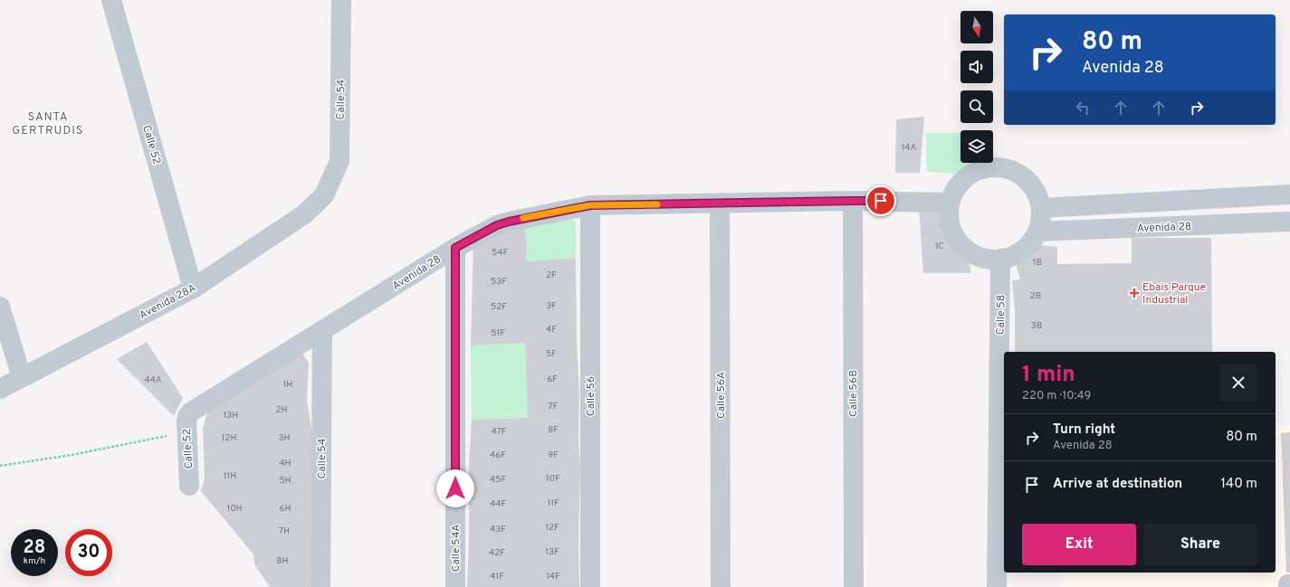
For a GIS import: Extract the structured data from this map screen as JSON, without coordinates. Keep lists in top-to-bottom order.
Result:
{
  "streets": {
    "street": [
      "Calle 54",
      "Calle 52",
      "Avenida 28",
      "Avenida 28A",
      "Calle 58",
      "Calle 56B",
      "Calle 56A",
      "Calle 56",
      "Calle 54A"
    ]
  },
  "crossings": [
    ["Calle 54", "Avenida 28"],
    ["Calle 54", "Avenida 28A"],
    ["Calle 52", "Avenida 28"],
    ["Calle 52", "Avenida 28A"],
    ["Avenida 28", "Calle 58"],
    ["Avenida 28", "Calle 56B"],
    ["Avenida 28", "Calle 56A"],
    ["Avenida 28", "Calle 56"],
    ["Avenida 28", "Calle 54A"]
  ],
  "districts": ["SANTA GERTRUDIS"],
  "places": {
    "health": ["Ebais Parque Industrial"]
  },
  "house_numbers": [
    "14A",
    "1C",
    "54F",
    "1B",
    "2F",
    "53F",
    "2B",
    "3F",
    "52F",
    "3B",
    "4F",
    "51F",
    "5F",
    "6F",
    "44A",
    "1H",
    "7F",
    "2H",
    "13H",
    "8F",
    "47F",
    "12H",
    "3H",
    "46F",
    "9F",
    "4H",
    "11H",
    "10F",
    "45F",
    "5H",
    "11F",
    "44F",
    "10H",
    "6H",
    "12F",
    "43F",
    "7H",
    "13F",
    "42F",
    "8H",
    "41F",
    "14F"
  ],
  "north": "bottom",
  "page": {
    "turn": ["80 m", "Avenida 28"],
    "heading": ["1 min", "220 m · 10:49"],
    "list": [
      {
        "name": "Turn right",
        "note": "Avenida 28",
        "value": "80 m"
      },
      {
        "name": "Arrive at destination",
        "value": "140 m"
      }
    ],
    "buttons": ["Exit", "Share"],
    "speed": "28 km/h",
    "limit": "30"
  }
}
